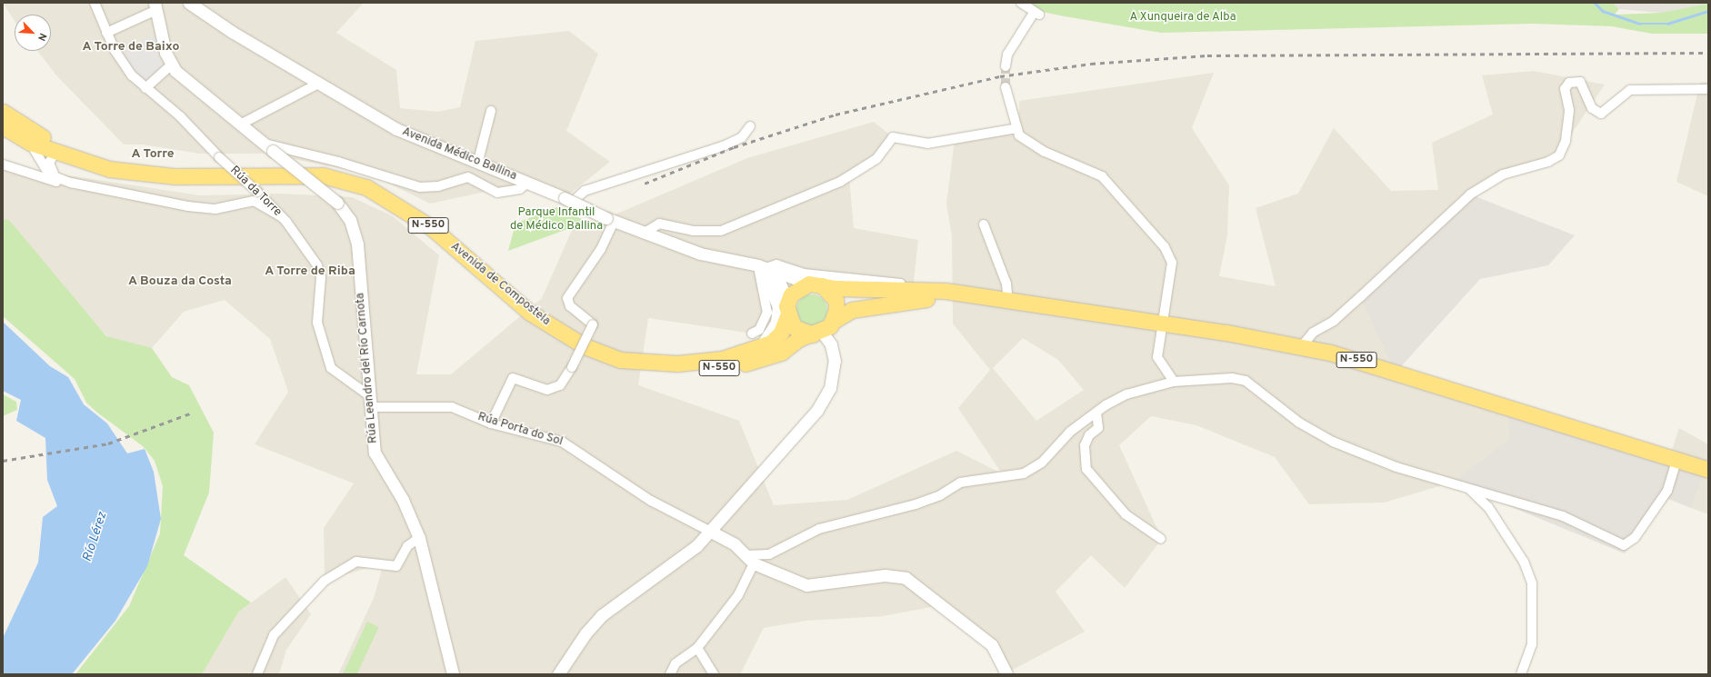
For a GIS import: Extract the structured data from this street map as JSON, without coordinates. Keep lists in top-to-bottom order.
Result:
{
  "streets": {
    "highway": ["N-550", "Avenida de Compostela"],
    "street": [
      "Avenida Médico Ballina",
      "Rúa da Torre",
      "Rúa Leandro del Río Carnota",
      "Rúa Porta do Sol"
    ]
  },
  "crossings": [
    ["Avenida Médico Ballina", "N-550"],
    ["Avenida Médico Ballina", "Avenida de Compostela"],
    ["Rúa da Torre", "Rúa Leandro del Río Carnota"],
    ["Rúa da Torre", "Rúa Porta do Sol"],
    ["N-550", "Avenida de Compostela"],
    ["Rúa Leandro del Río Carnota", "Rúa Porta do Sol"]
  ],
  "districts": [
    "A Torre de Baixo",
    "A Torre",
    "A Torre de Riba",
    "A Bouza da Costa"
  ],
  "water": ["Río Lérez"],
  "parks": ["A Xunqueira de Alba", "Parque Infantil de Médico Ballina"],
  "north": "bottom right"
}
